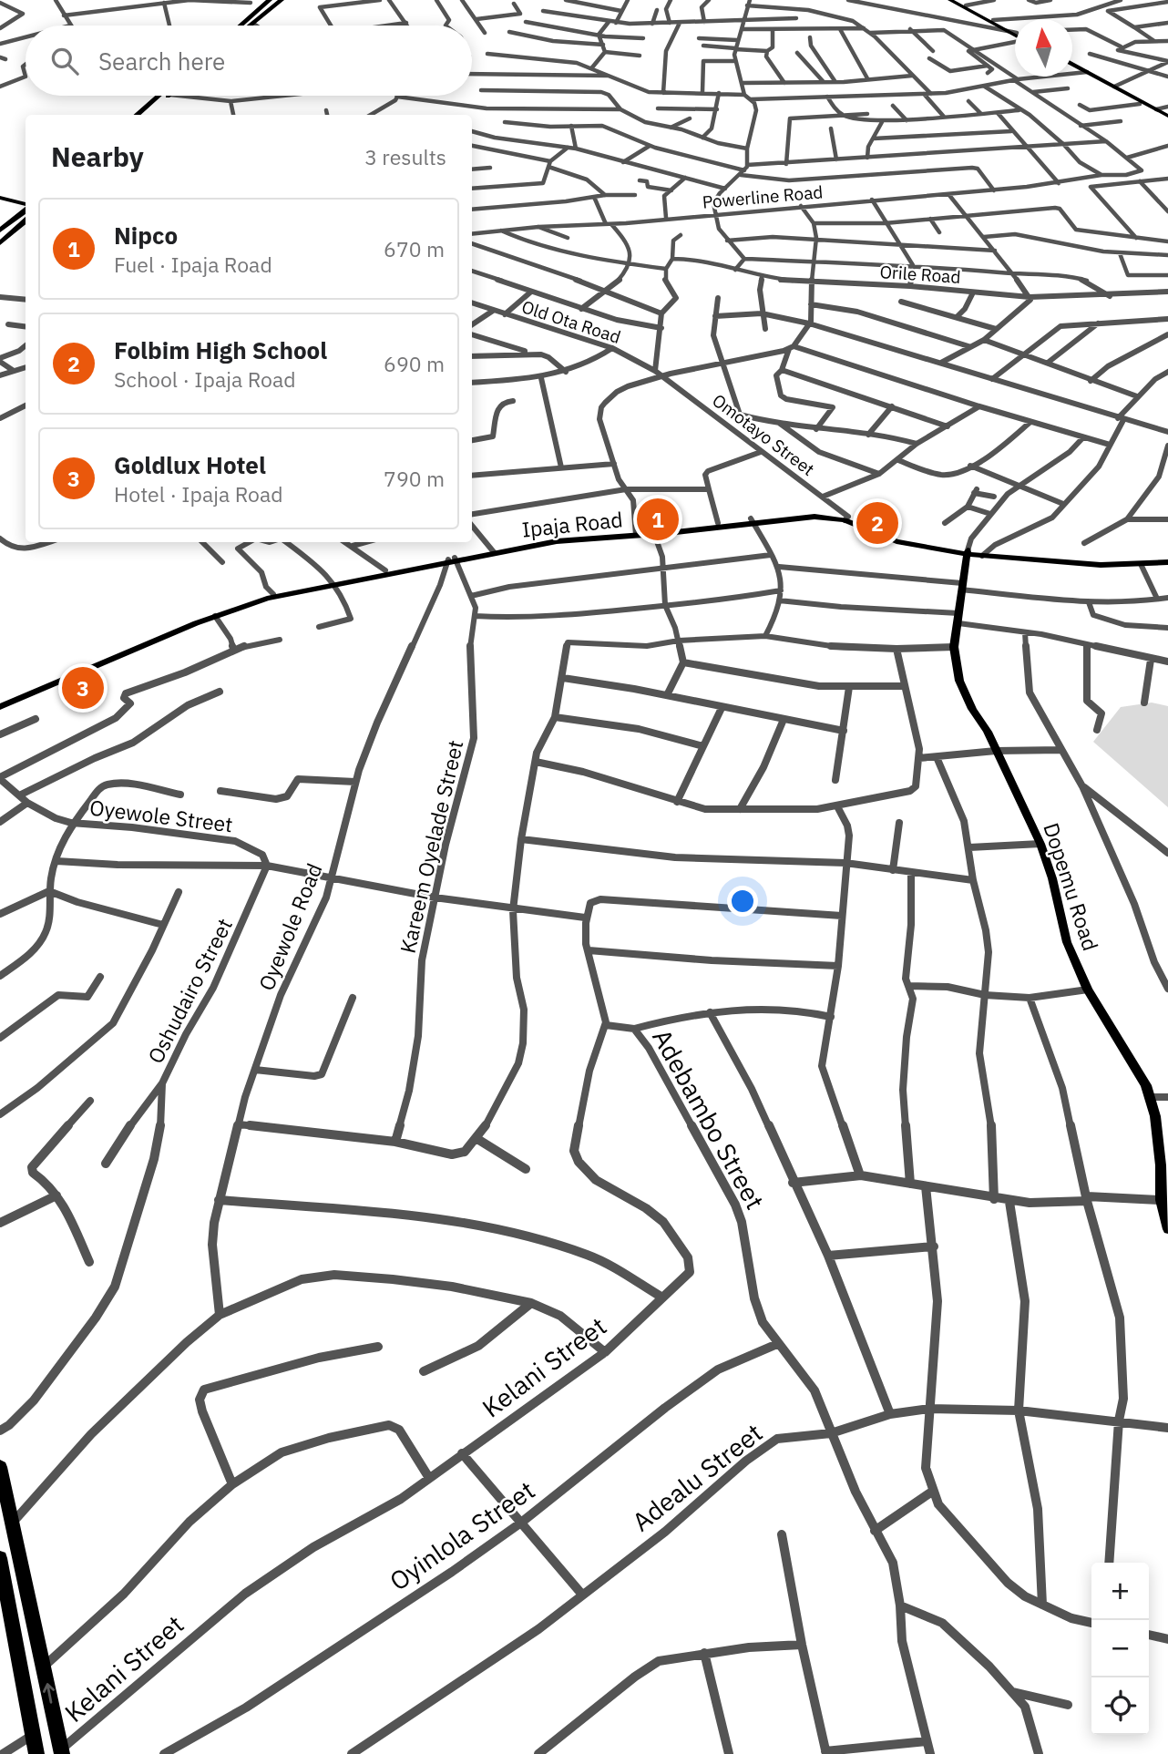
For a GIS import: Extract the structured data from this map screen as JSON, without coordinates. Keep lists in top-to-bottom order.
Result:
{
  "streets": {
    "main road": ["Ipaja Road", "Dopemu Road"],
    "street": [
      "Powerline Road",
      "Orile Road",
      "Old Ota Road",
      "Omotayo Street",
      "Oyewole Street",
      "Kareem Oyelade Street",
      "Oyewole Road",
      "Oshudairo Street",
      "Adebambo Street",
      "Kelani Street",
      "Adealu Street",
      "Oyinlola Street"
    ]
  },
  "crossings": [
    ["Old Ota Road", "Omotayo Street"],
    ["Omotayo Street", "Ipaja Road"],
    ["Ipaja Road", "Kareem Oyelade Street"],
    ["Ipaja Road", "Dopemu Road"],
    ["Ipaja Road", "Oyewole Road"],
    ["Oyewole Street", "Kareem Oyelade Street"],
    ["Oyewole Street", "Oyewole Road"],
    ["Oyewole Street", "Oshudairo Street"],
    ["Kareem Oyelade Street", "Oyewole Road"],
    ["Adebambo Street", "Kelani Street"],
    ["Adebambo Street", "Adealu Street"],
    ["Adebambo Street", "Oyinlola Street"]
  ],
  "north": "top",
  "page": {
    "search": "Search here",
    "heading": ["Nearby", "3 results"],
    "list": [
      {
        "mark": "1",
        "name": "Nipco",
        "note": "Fuel · Ipaja Road",
        "value": "670 m"
      },
      {
        "mark": "2",
        "name": "Folbim High School",
        "note": "School · Ipaja Road",
        "value": "690 m"
      },
      {
        "mark": "3",
        "name": "Goldlux Hotel",
        "note": "Hotel · Ipaja Road",
        "value": "790 m"
      }
    ],
    "pins": ["1", "2", "3"],
    "map_buttons": ["+", "−"]
  }
}
